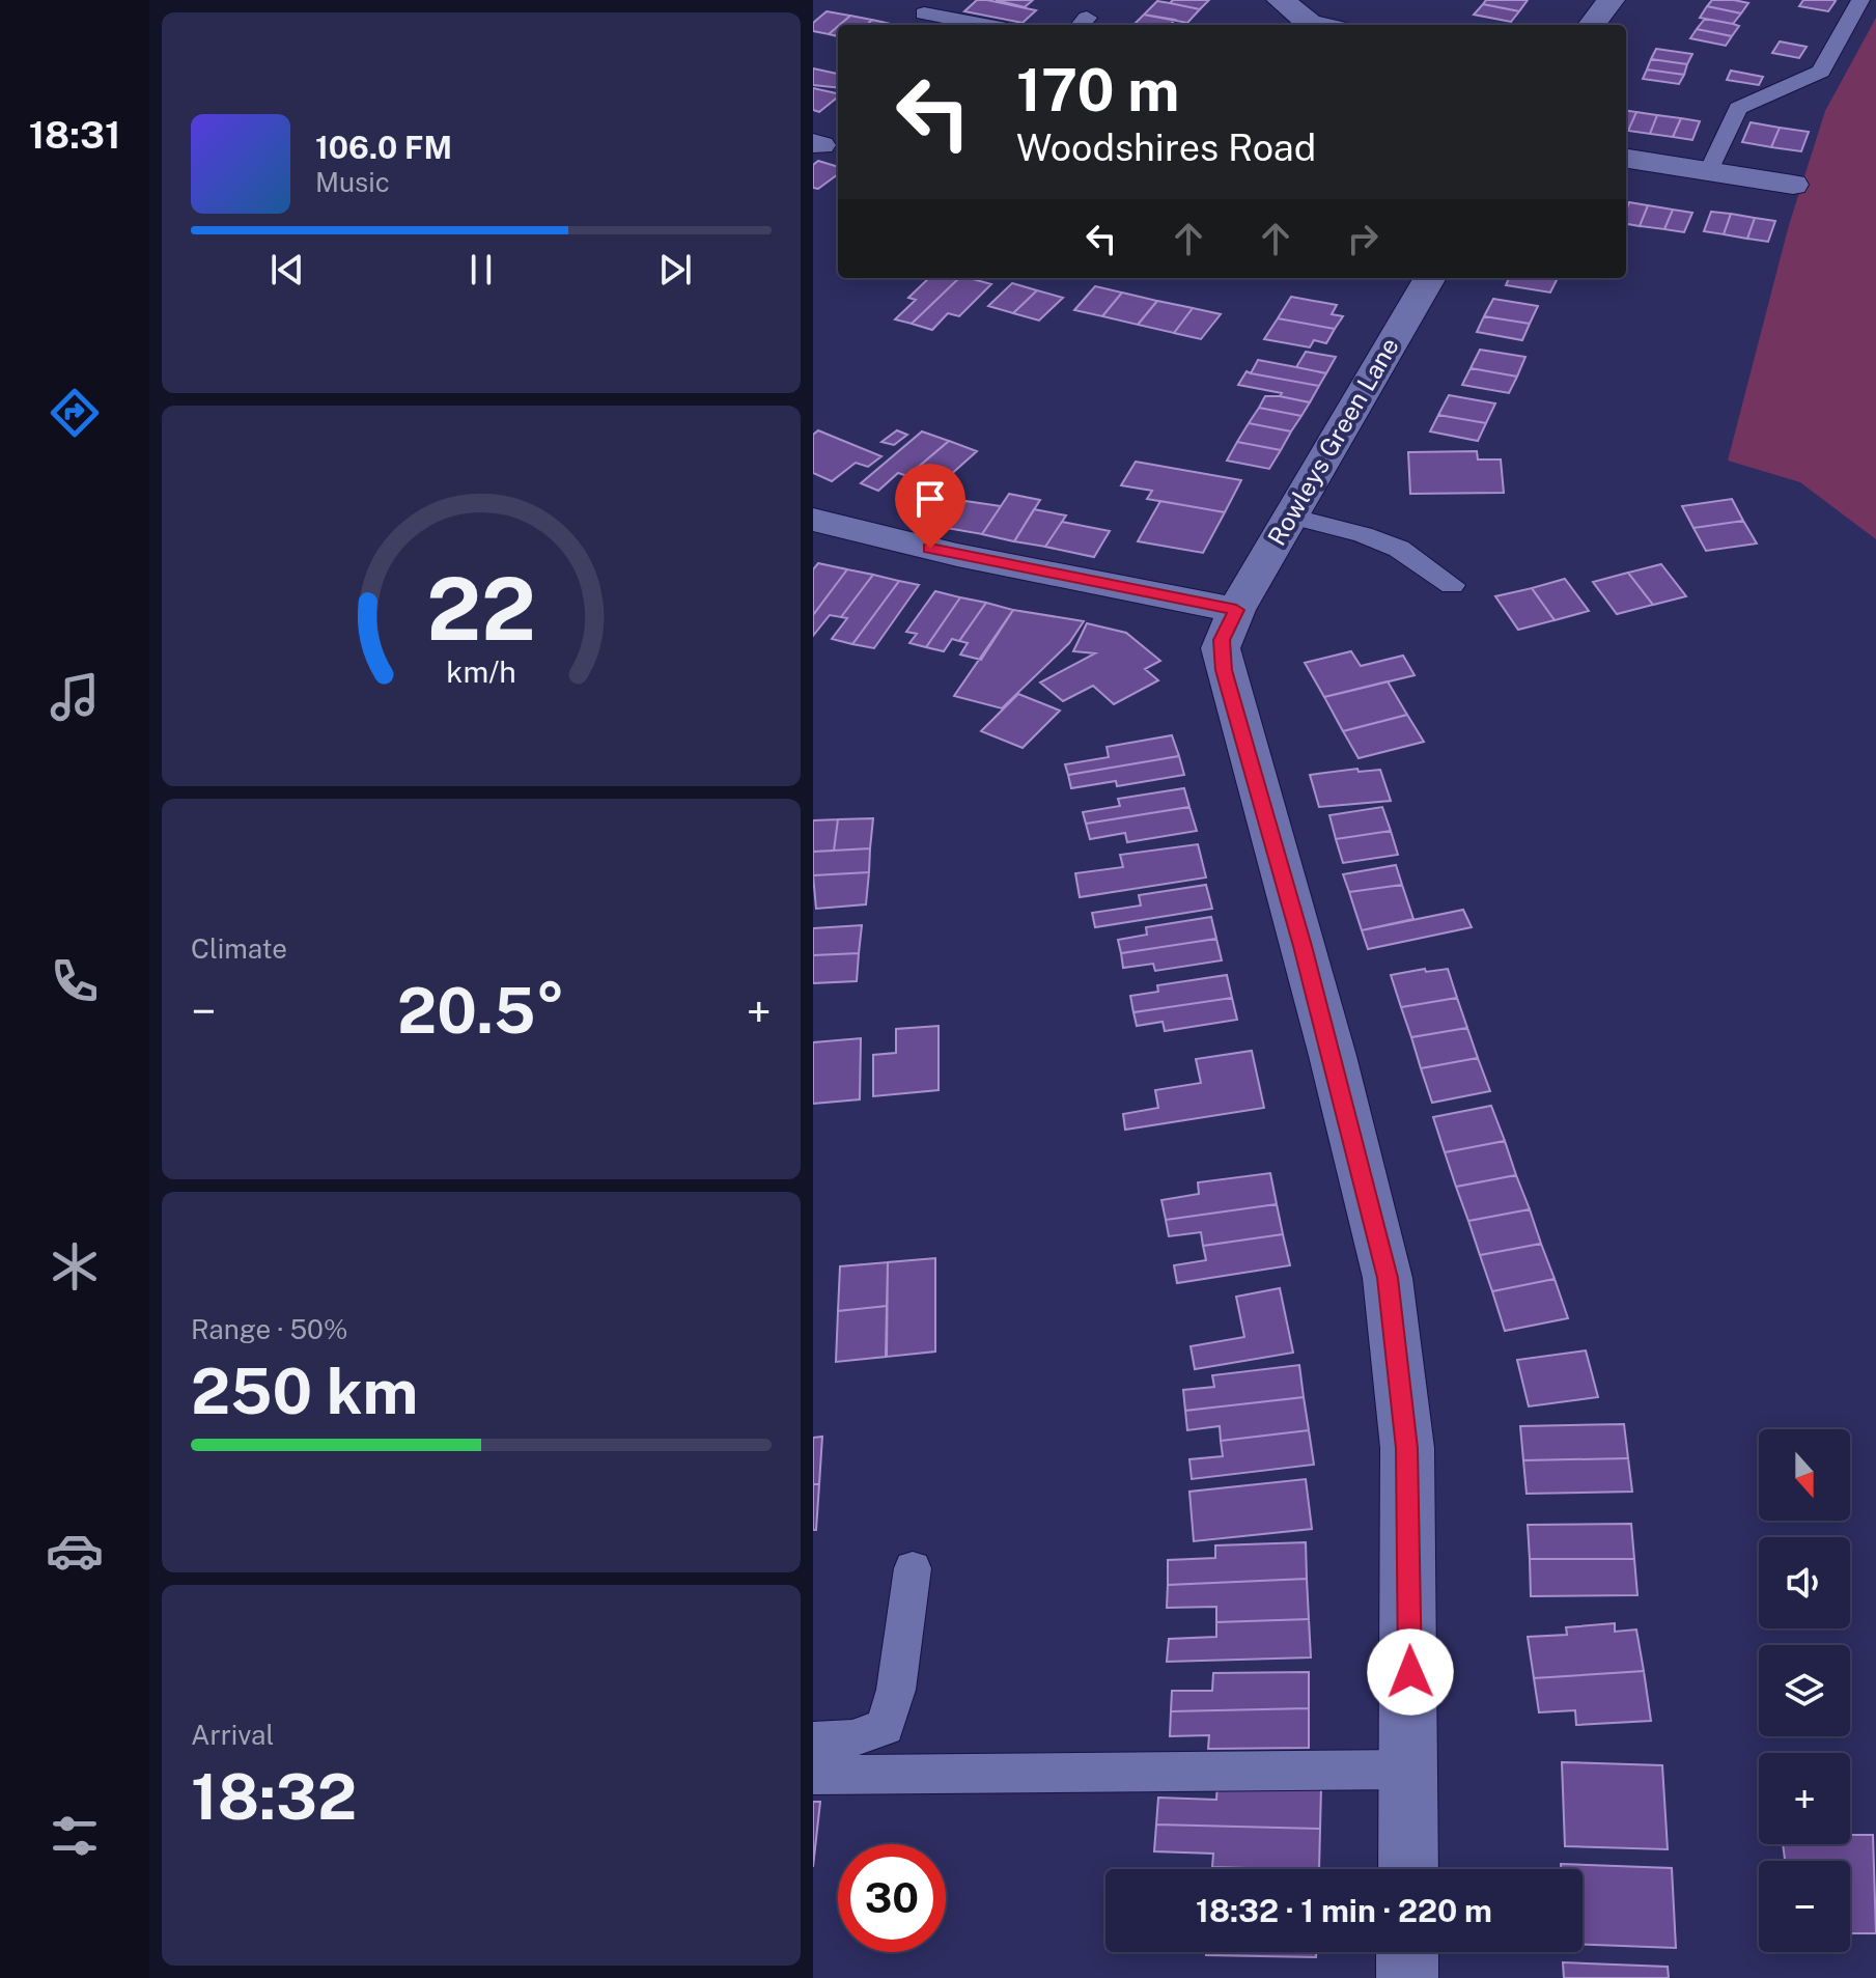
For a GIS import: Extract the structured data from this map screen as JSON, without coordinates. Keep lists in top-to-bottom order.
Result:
{
  "streets": {
    "street": ["Rowleys Green Lane"]
  },
  "north": "bottom",
  "page": {
    "tabs": "18:31",
    "turn": ["170 m", "Woodshires Road"],
    "song": ["106.0 FM", "Music"],
    "tile": [
      "Climate",
      ["Range · 50%", "250 km"],
      ["Arrival", "18:32"]
    ],
    "heat": ["−", "20.5°", "+"],
    "map_buttons": ["+", "−"],
    "limit": "30",
    "trip": "18:32 · 1 min · 220 m",
    "gauge": ["22", "km/h"]
  }
}
